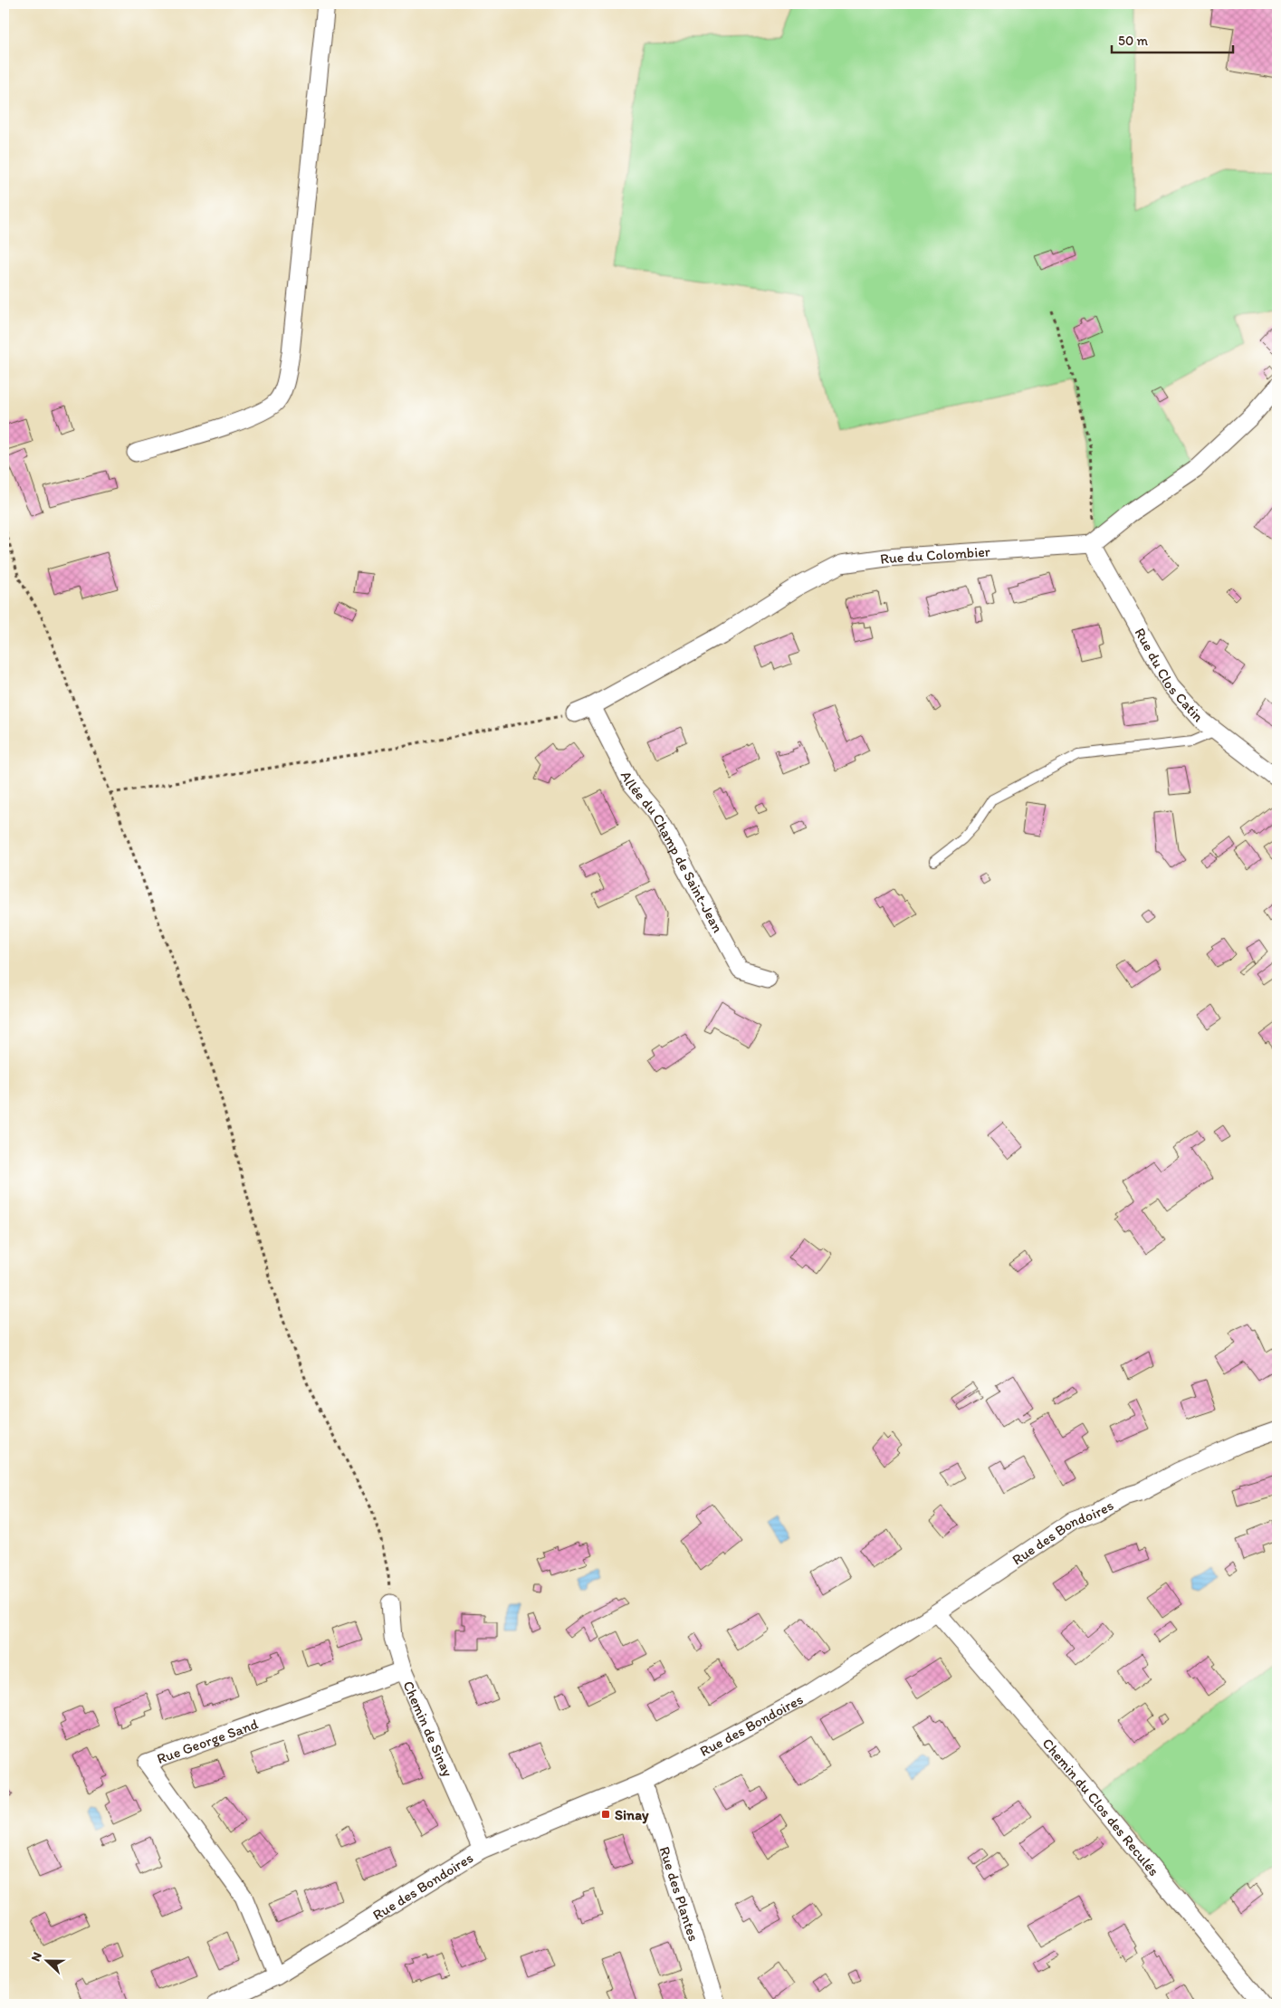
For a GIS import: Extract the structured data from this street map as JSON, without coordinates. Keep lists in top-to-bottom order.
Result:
{
  "streets": {
    "street": [
      "Rue du Colombier",
      "Rue du Clos Catin",
      "Allée du Champ de Saint-Jean",
      "Rue des Bondoires",
      "Chemin de Sinay",
      "Rue George Sand",
      "Chemin du Clos des Reculés",
      "Rue des Plantes"
    ]
  },
  "crossings": [
    ["Rue du Colombier", "Rue du Clos Catin"],
    ["Rue du Colombier", "Allée du Champ de Saint-Jean"],
    ["Rue des Bondoires", "Chemin de Sinay"],
    ["Rue des Bondoires", "Rue George Sand"],
    ["Rue des Bondoires", "Chemin du Clos des Reculés"],
    ["Rue des Bondoires", "Rue des Plantes"],
    ["Chemin de Sinay", "Rue George Sand"]
  ],
  "places": {
    "transit": ["Sinay"]
  },
  "scale_bar": "50 m",
  "north": "left"
}
